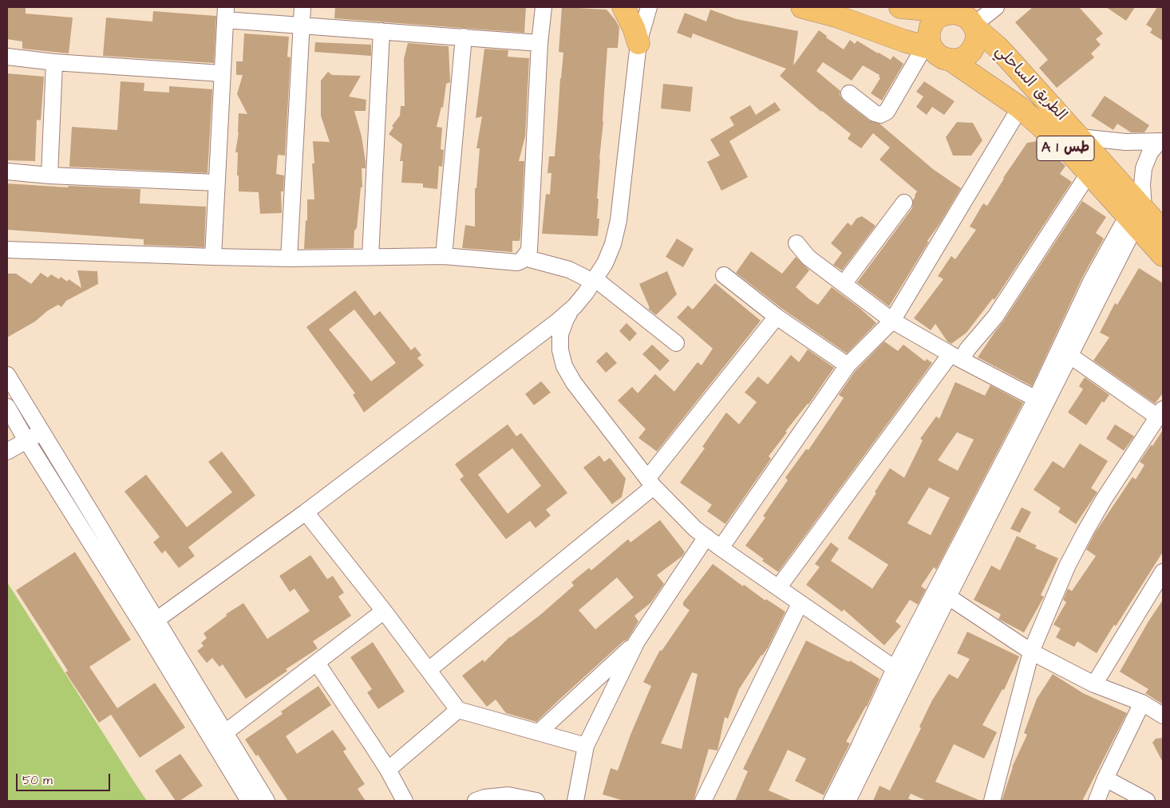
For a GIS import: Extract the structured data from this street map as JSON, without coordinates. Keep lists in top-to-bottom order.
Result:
{
  "streets": {
    "highway": ["الطريق الساحلي", "A 1 طس"]
  },
  "scale_bar": "50 m"
}
